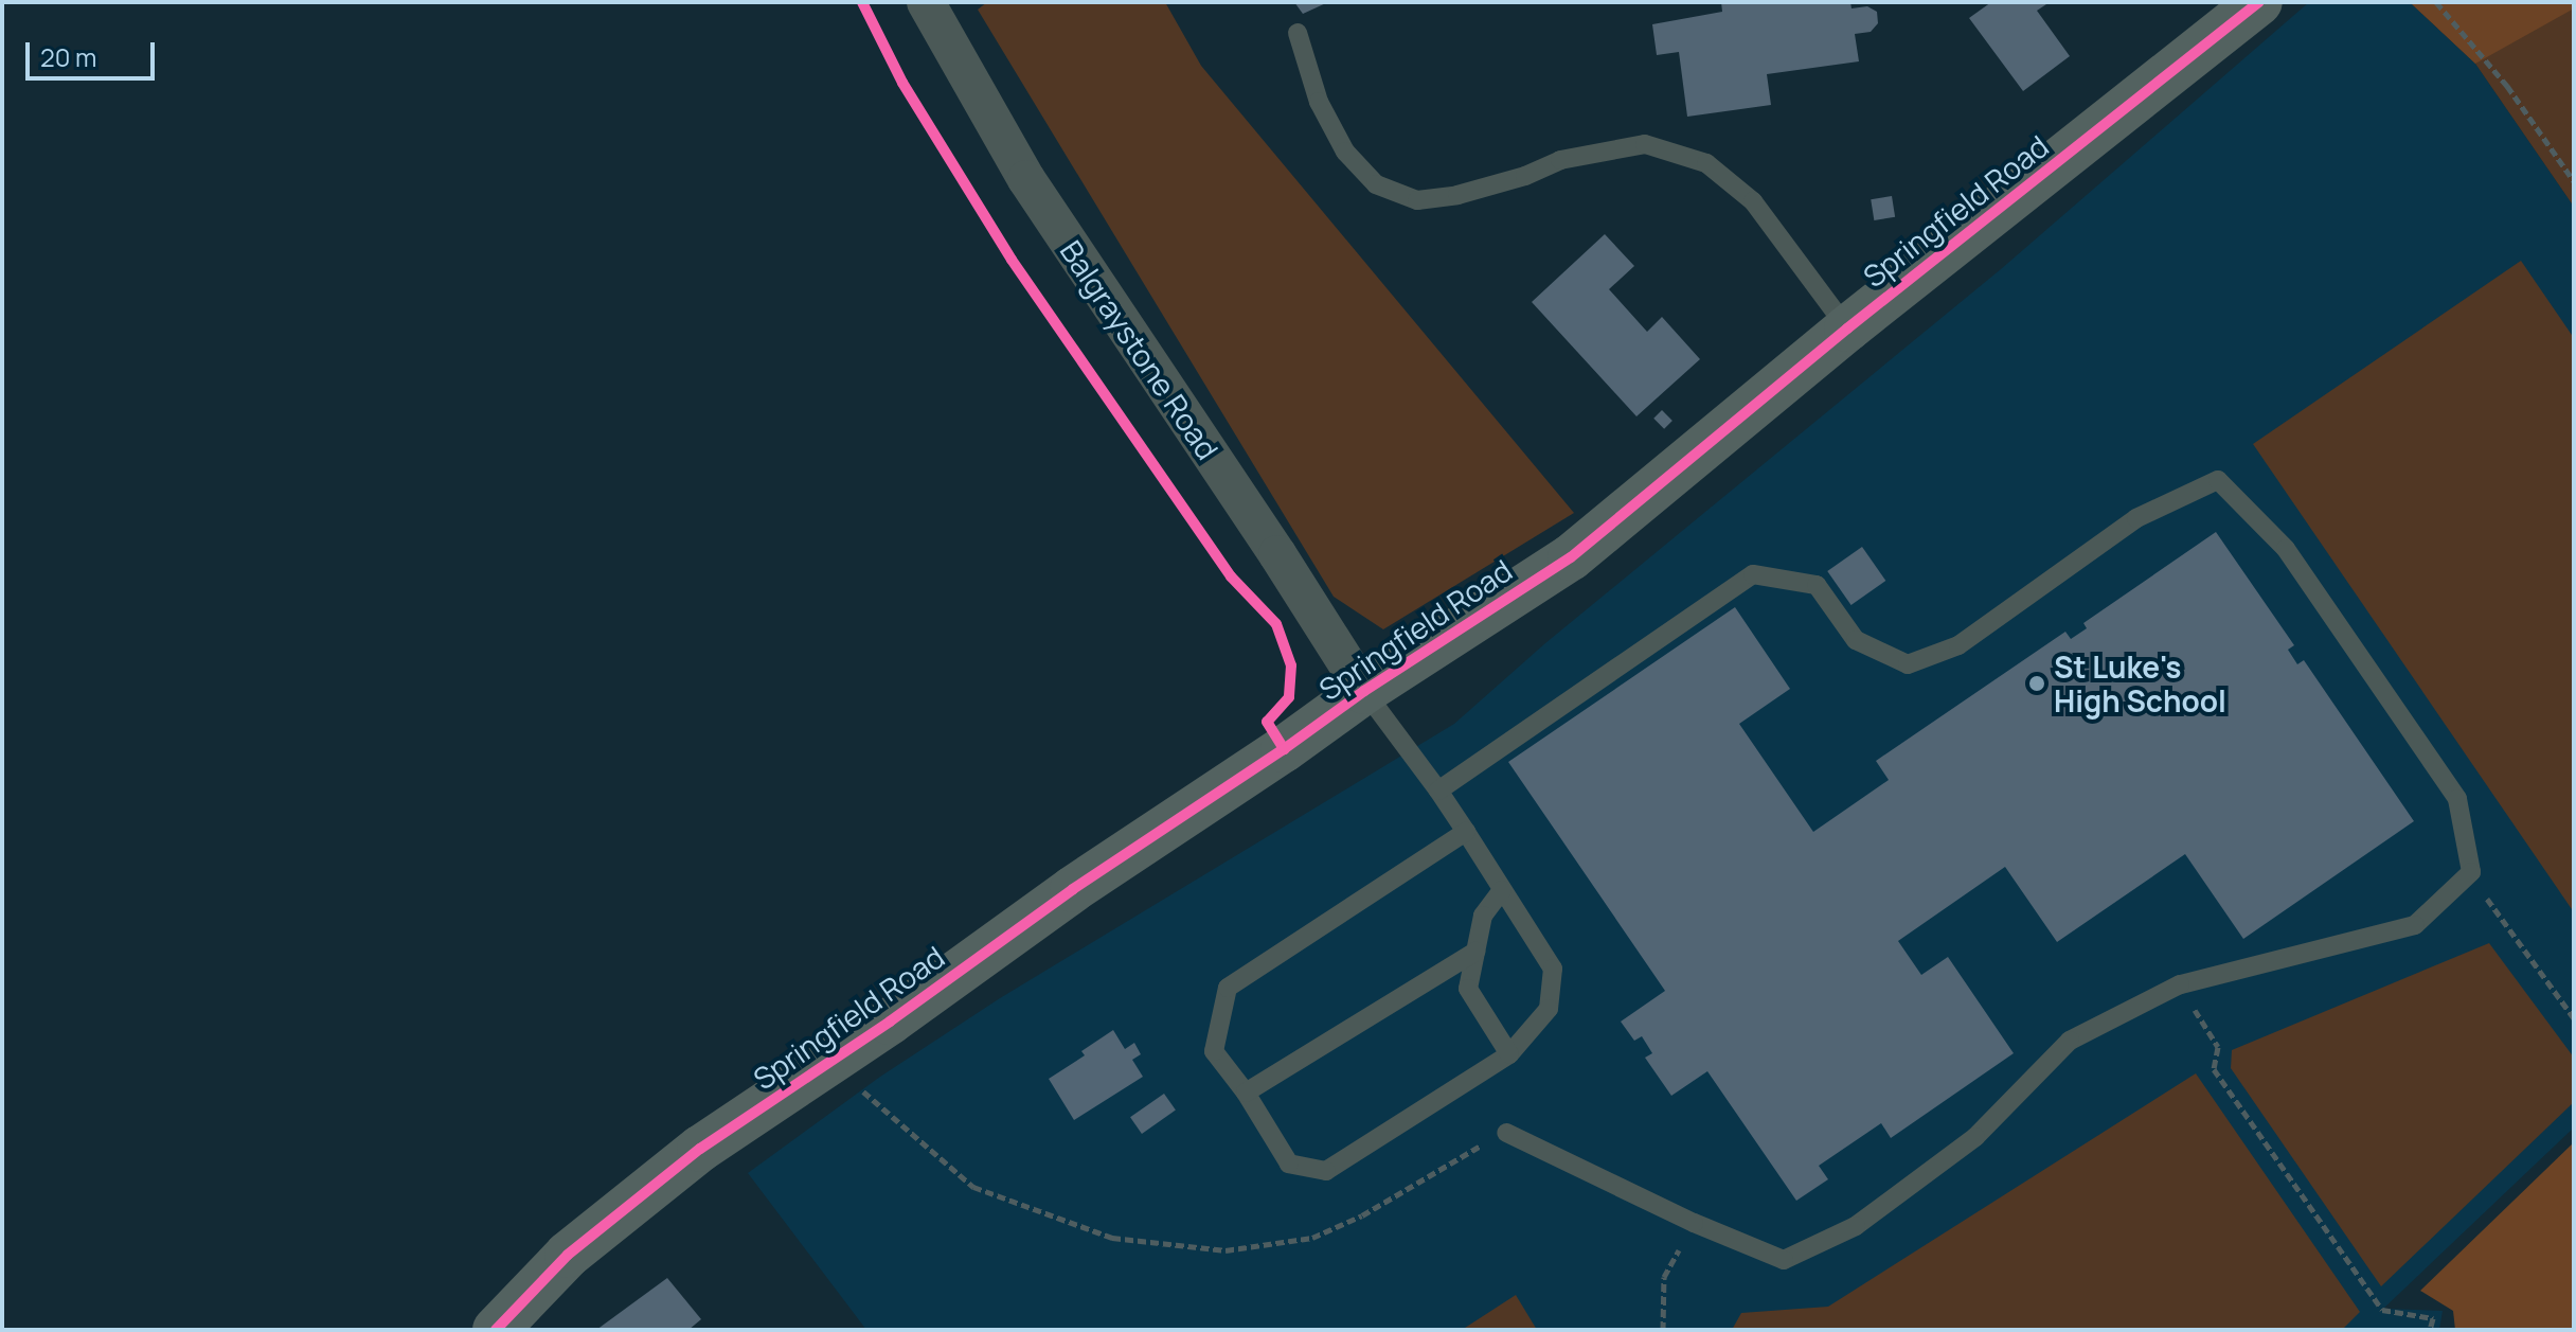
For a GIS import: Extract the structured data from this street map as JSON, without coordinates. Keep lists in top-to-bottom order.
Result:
{
  "streets": {
    "street": ["Springfield Road", "Balgraystone Road"]
  },
  "crossings": [
    ["Springfield Road", "Balgraystone Road"]
  ],
  "places": ["St Luke's High School"],
  "scale_bar": "20 m"
}
